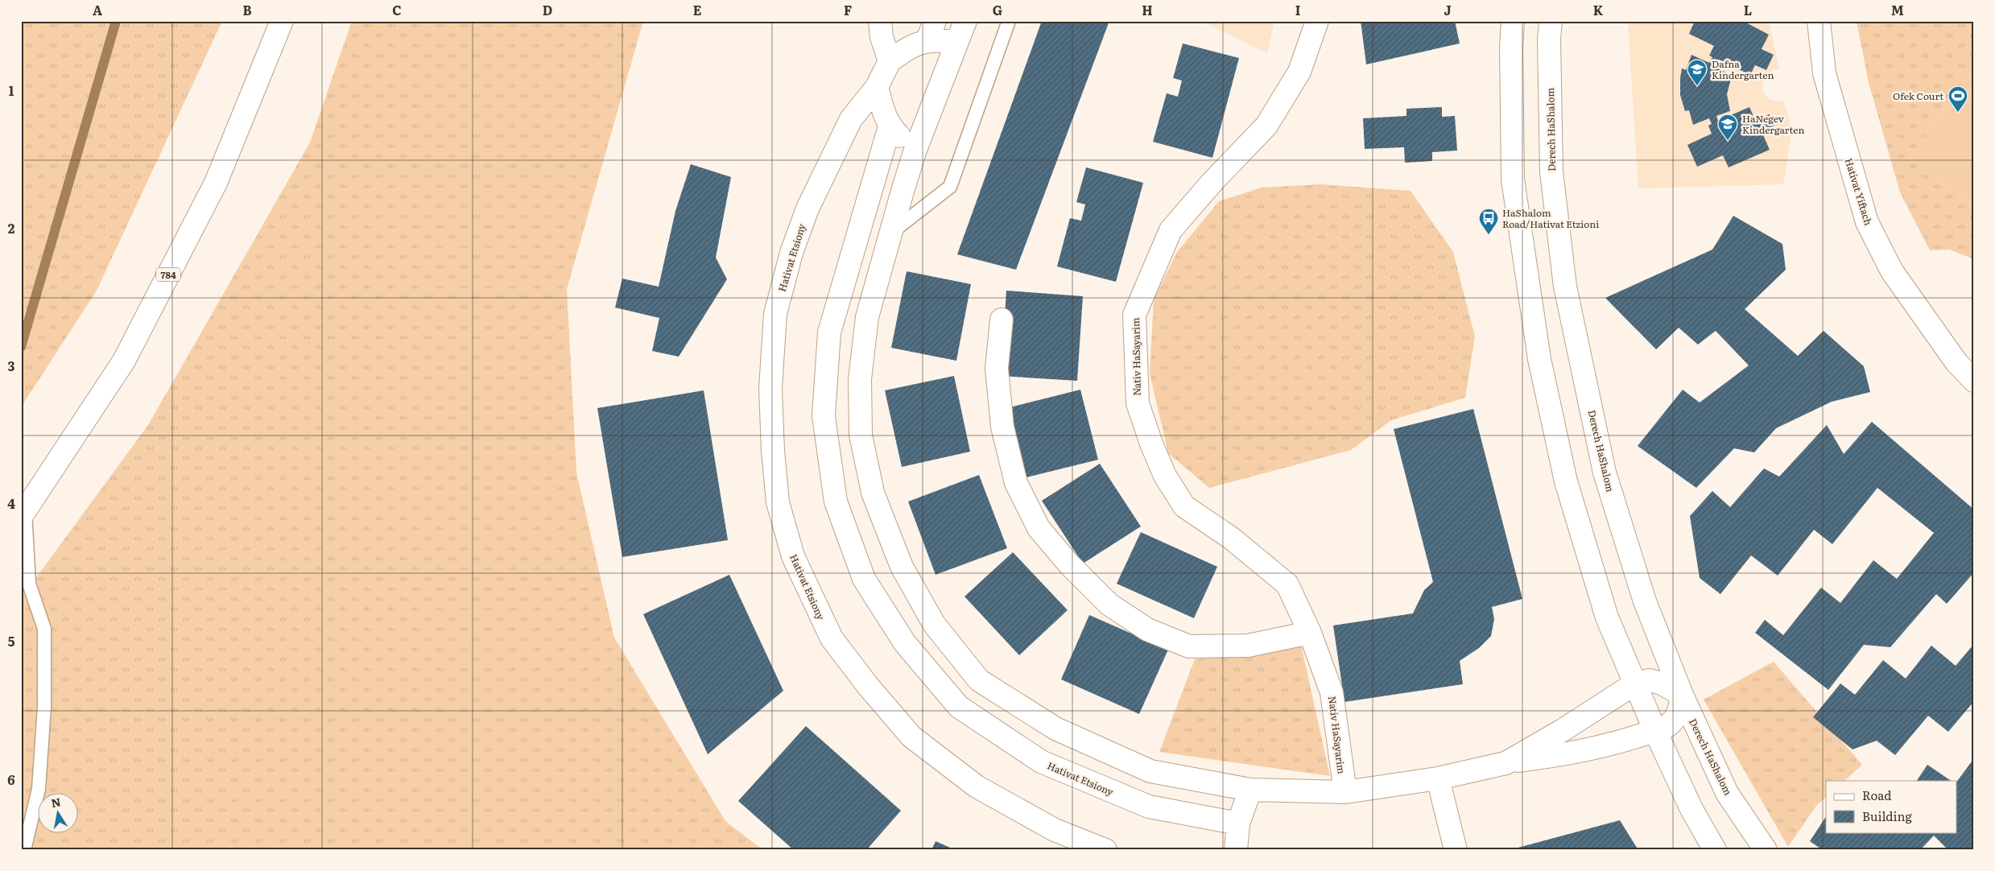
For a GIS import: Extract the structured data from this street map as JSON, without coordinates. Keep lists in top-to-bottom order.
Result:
{
  "streets": {
    "street": [
      "Derech HaShalom",
      "Hativat Yiftach",
      "Hativat Etsiony",
      "784",
      "Nativ HaSayarim"
    ]
  },
  "places": {
    "school or university": ["Dafna Kindergarten", "HaNegev Kindergarten"],
    "sports": ["Ofek Court"],
    "bus stop": ["HaShalom Road/Hativat Etzioni"]
  },
  "legend": ["Road", "Building"],
  "north": "top",
  "grid": {
    "columns": [
      "A",
      "B",
      "C",
      "D",
      "E",
      "F",
      "G",
      "H",
      "I",
      "J",
      "K",
      "L",
      "M"
    ],
    "rows": [
      "1",
      "2",
      "3",
      "4",
      "5",
      "6"
    ]
  }
}
